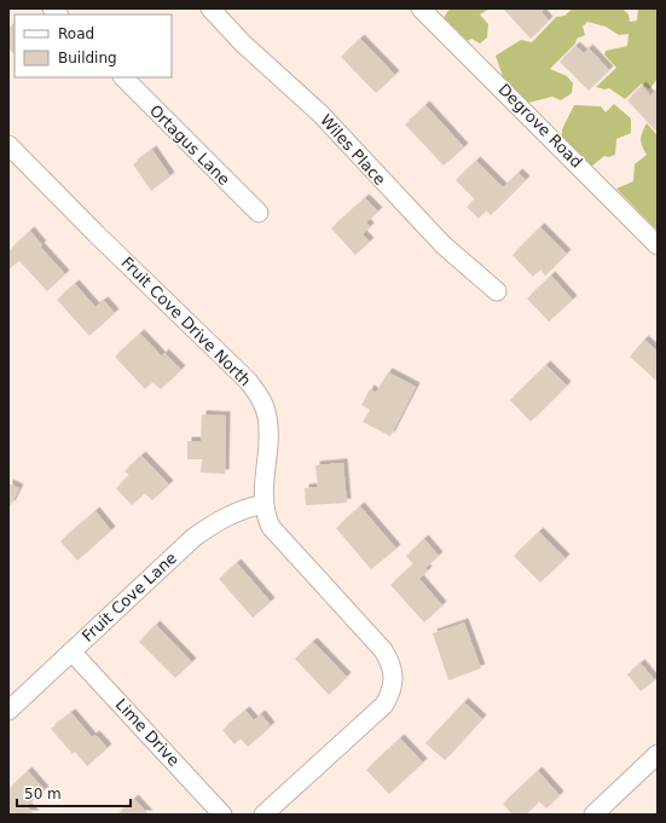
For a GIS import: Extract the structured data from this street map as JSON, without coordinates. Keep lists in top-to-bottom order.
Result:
{
  "streets": {
    "street": [
      "Degrove Road",
      "Ortagus Lane",
      "Wiles Place",
      "Fruit Cove Drive North",
      "Fruit Cove Lane",
      "Lime Drive"
    ]
  },
  "crossings": [
    ["Fruit Cove Drive North", "Fruit Cove Lane"],
    ["Fruit Cove Lane", "Lime Drive"]
  ],
  "legend": ["Road", "Building"],
  "scale_bar": "50 m"
}
